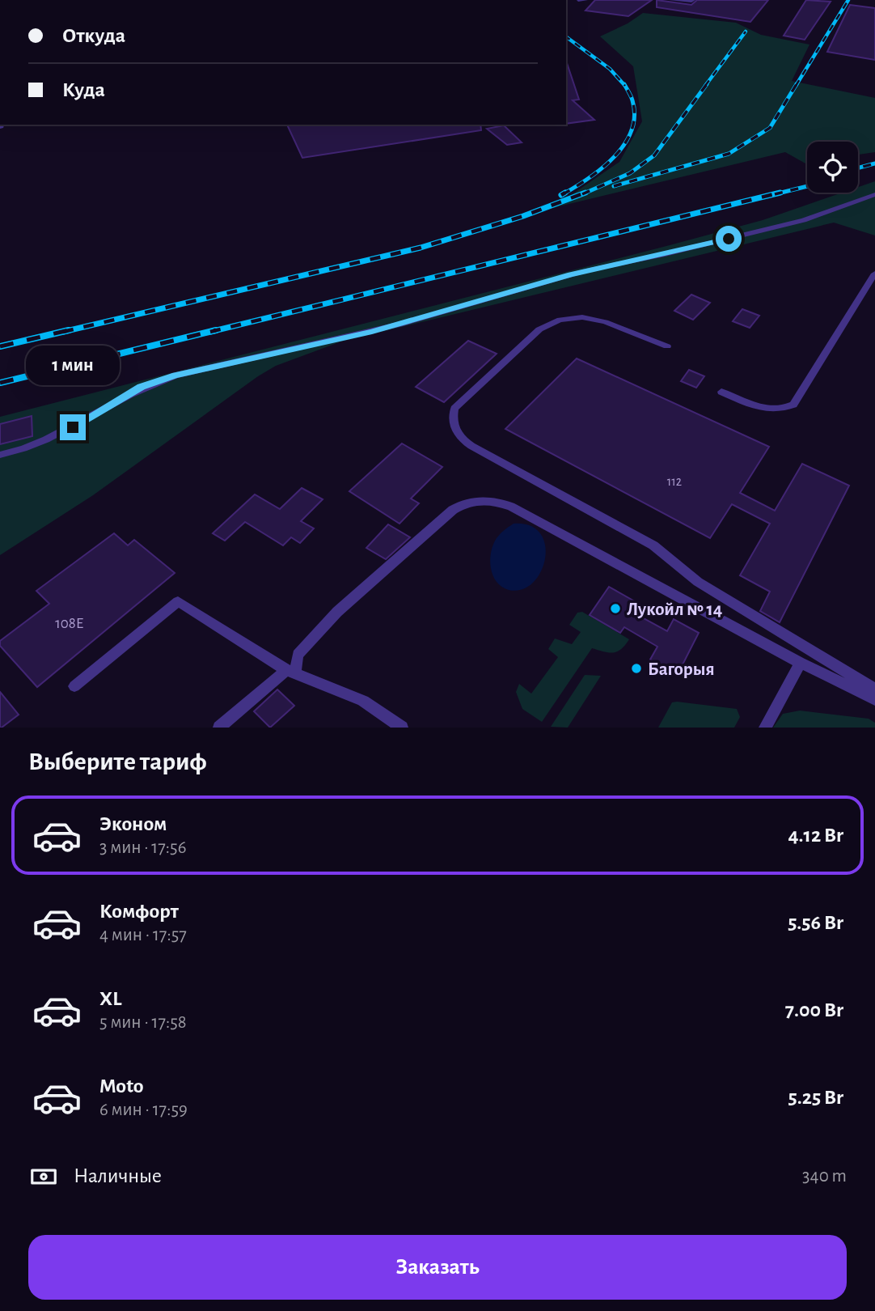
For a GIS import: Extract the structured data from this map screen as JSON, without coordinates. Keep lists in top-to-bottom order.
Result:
{
  "places": ["Лукойл № 14", "Багорыя"],
  "house_numbers": ["112", "108Е"],
  "page": {
    "banner": ["Откуда", "Куда"],
    "bubble": "1 мин",
    "heading": "Выберите тариф",
    "list": [
      {
        "name": "Эконом",
        "note": "3 мин · 17:56",
        "value": "4.12 Br"
      },
      {
        "name": "Комфорт",
        "note": "4 мин · 17:57",
        "value": "5.56 Br"
      },
      {
        "name": "XL",
        "note": "5 мин · 17:58",
        "value": "7.00 Br"
      },
      {
        "name": "Moto",
        "note": "6 мин · 17:59",
        "value": "5.25 Br"
      }
    ],
    "pay": ["Наличные", "340 m"],
    "buttons": "Заказать"
  }
}
